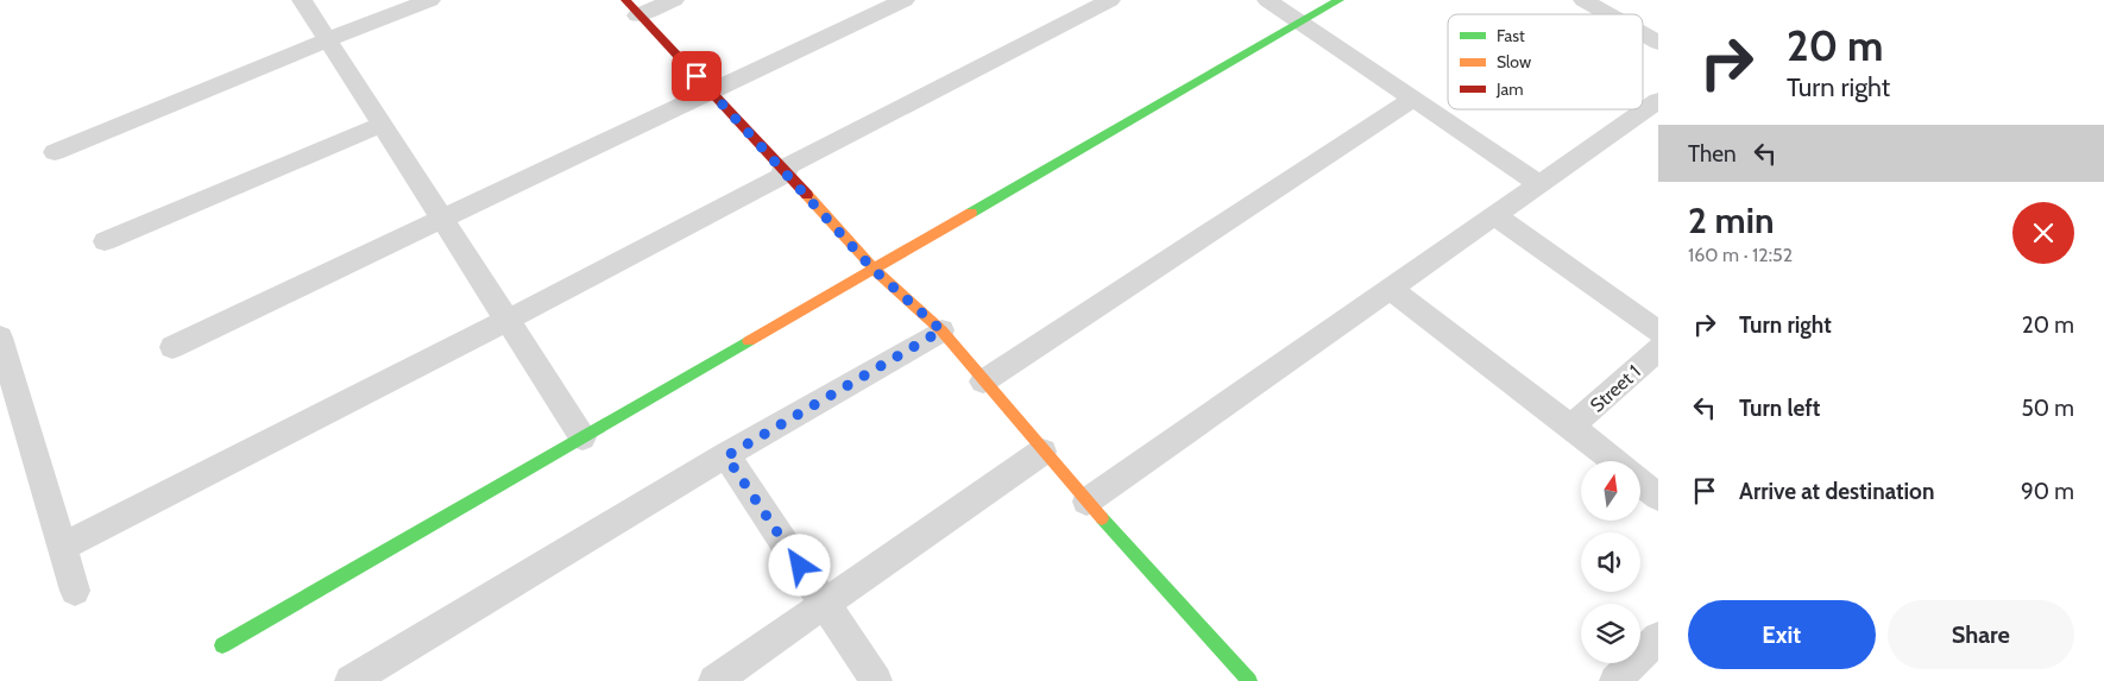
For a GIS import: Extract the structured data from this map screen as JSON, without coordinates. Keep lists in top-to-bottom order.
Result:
{
  "streets": {
    "street": ["Street 1"]
  },
  "legend": ["Fast", "Slow", "Jam"],
  "north": "top",
  "page": {
    "turn": ["20 m", "Turn right"],
    "then": "Then",
    "heading": ["2 min", "160 m · 12:52"],
    "list": [
      {
        "name": "Turn right",
        "value": "20 m"
      },
      {
        "name": "Turn left",
        "value": "50 m"
      },
      {
        "name": "Arrive at destination",
        "value": "90 m"
      }
    ],
    "buttons": ["Exit", "Share"]
  }
}
